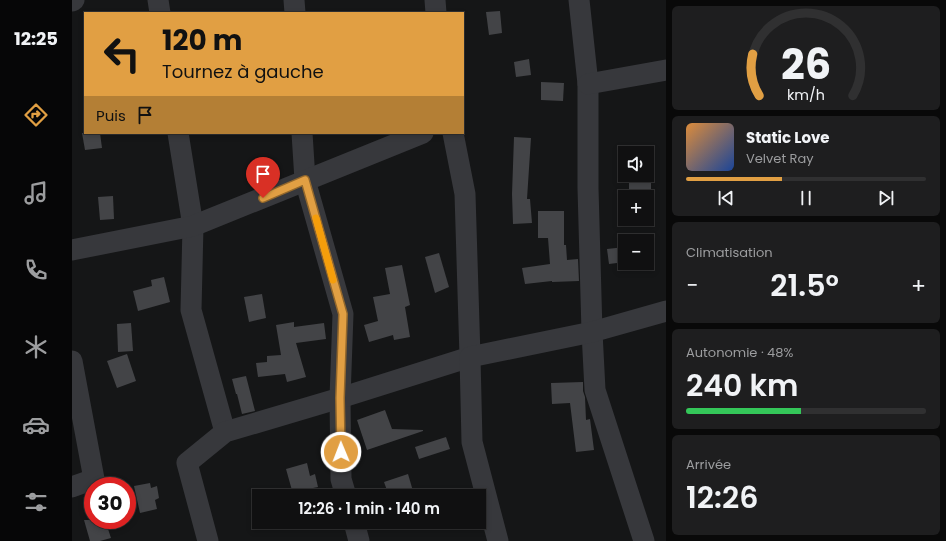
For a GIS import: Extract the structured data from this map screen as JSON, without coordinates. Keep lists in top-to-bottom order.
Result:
{
  "page": {
    "tabs": "12:25",
    "turn": ["120 m", "Tournez à gauche"],
    "then": "Puis",
    "song": ["Static Love", "Velvet Ray"],
    "map_buttons": ["+", "−"],
    "tile": [
      "Climatisation",
      ["Autonomie · 48%", "240 km"],
      ["Arrivée", "12:26"]
    ],
    "heat": ["−", "21.5°", "+"],
    "limit": "30",
    "trip": "12:26 · 1 min · 140 m",
    "gauge": ["26", "km/h"]
  }
}
